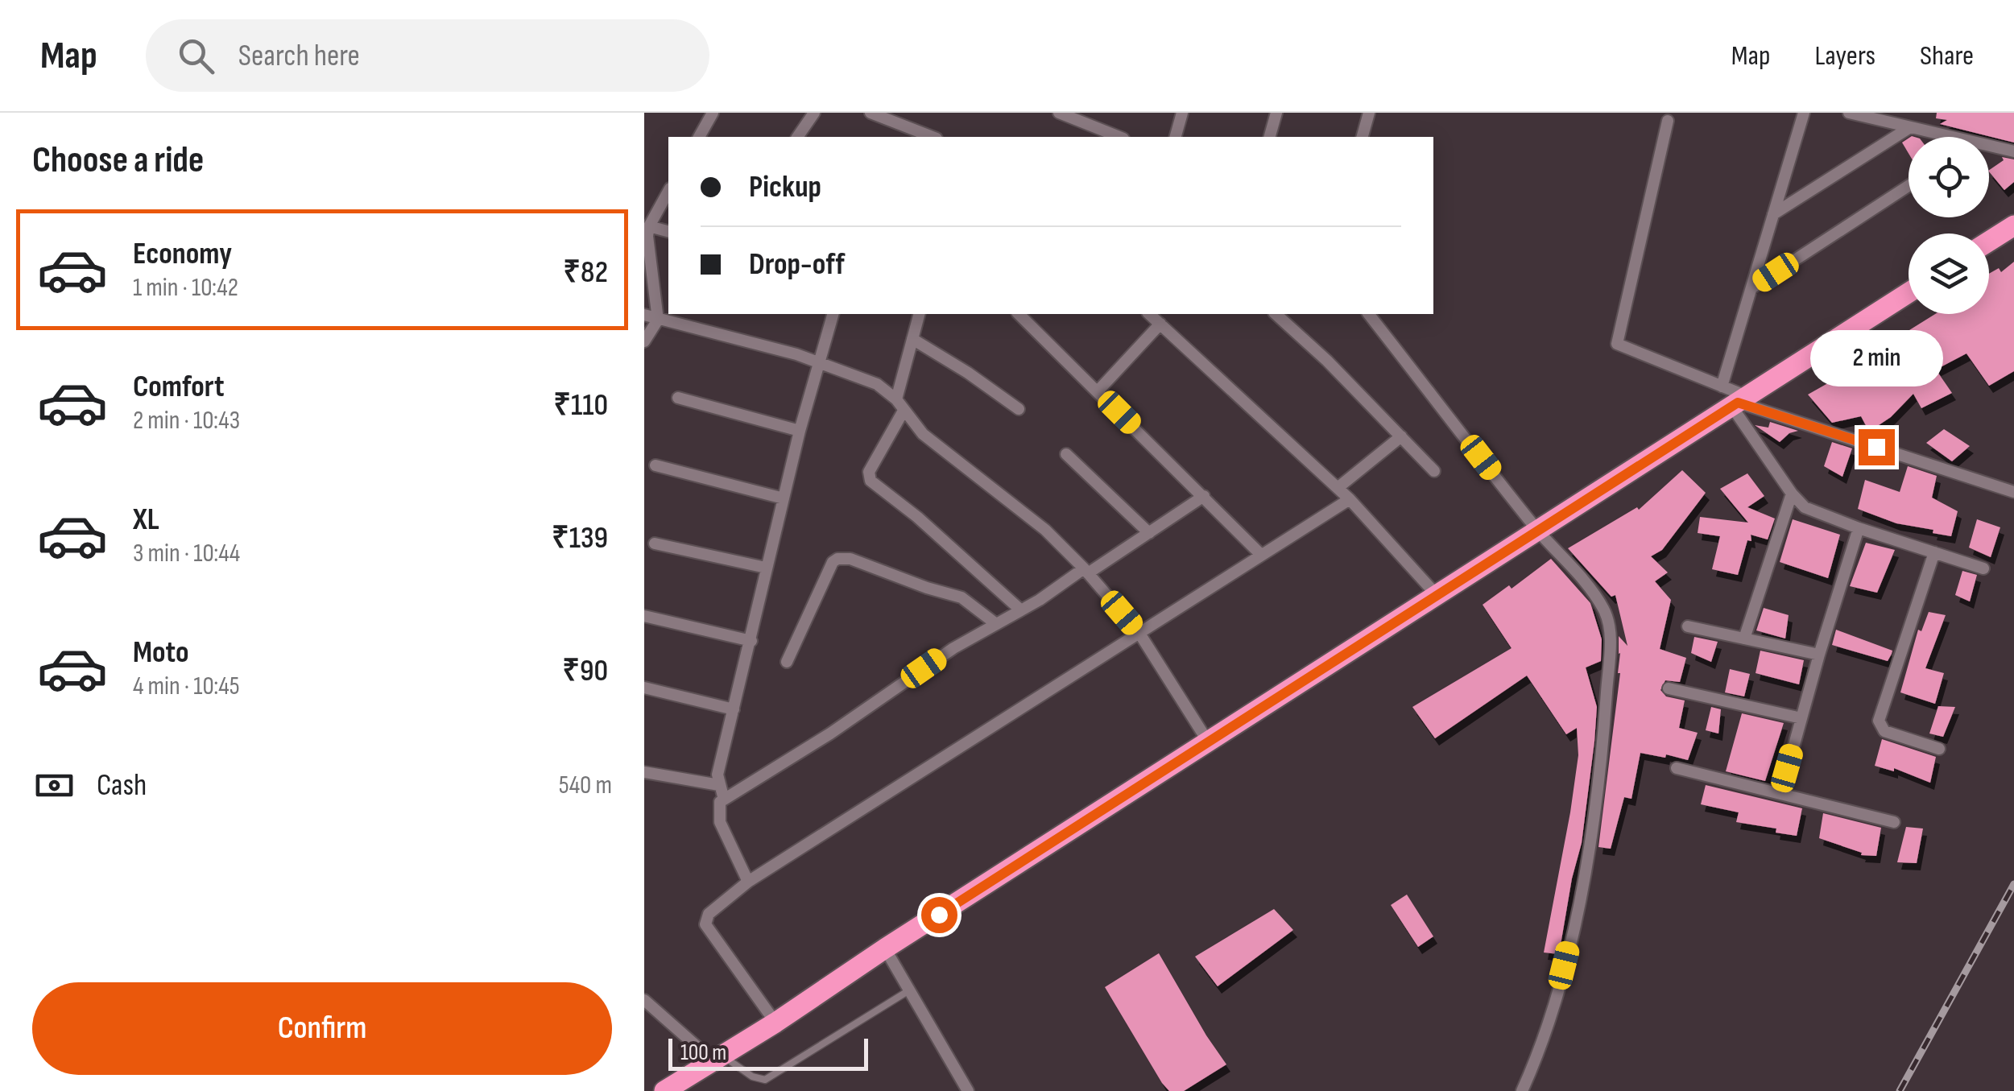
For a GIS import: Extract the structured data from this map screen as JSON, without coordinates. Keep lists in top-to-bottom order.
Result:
{
  "scale_bar": "100 m",
  "page": {
    "header": "Map",
    "search": "Search here",
    "nav": ["Map", "Layers", "Share"],
    "heading": "Choose a ride",
    "banner": ["Pickup", "Drop-off"],
    "list": [
      {
        "name": "Economy",
        "note": "1 min · 10:42",
        "value": "₹82"
      },
      {
        "name": "Comfort",
        "note": "2 min · 10:43",
        "value": "₹110"
      },
      {
        "name": "XL",
        "note": "3 min · 10:44",
        "value": "₹139"
      },
      {
        "name": "Moto",
        "note": "4 min · 10:45",
        "value": "₹90"
      }
    ],
    "bubble": "2 min",
    "pay": ["Cash", "540 m"],
    "buttons": "Confirm",
    "scale": "100 m"
  }
}
